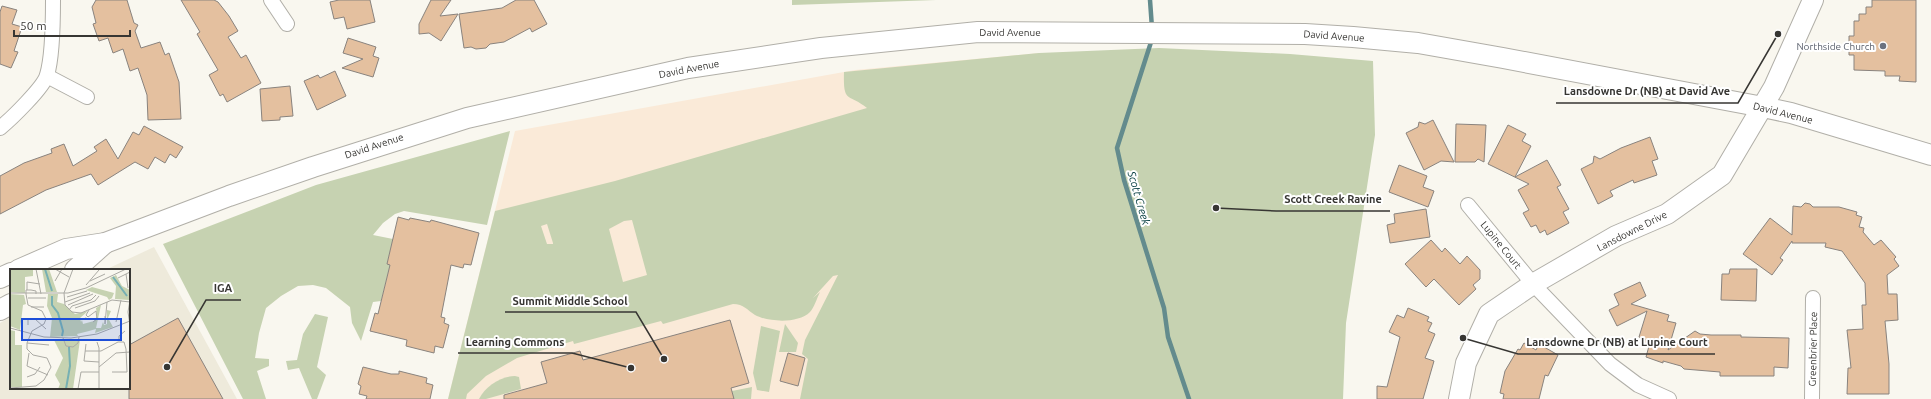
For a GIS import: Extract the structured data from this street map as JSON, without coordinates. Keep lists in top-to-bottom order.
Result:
{
  "streets": {
    "main road": ["David Avenue", "Lansdowne Drive"],
    "street": ["Lupine Court", "Greenbrier Place"]
  },
  "crossings": [
    ["David Avenue", "Lansdowne Drive"],
    ["Lansdowne Drive", "Lupine Court"]
  ],
  "water": ["Scott Creek"],
  "places": [
    "Lansdowne Dr (NB) at David Ave",
    "Northside Church",
    "Scott Creek Ravine",
    "Lansdowne Dr (NB) at Lupine Court",
    "Summit Middle School",
    "IGA",
    "Learning Commons"
  ],
  "scale_bar": "50 m"
}
